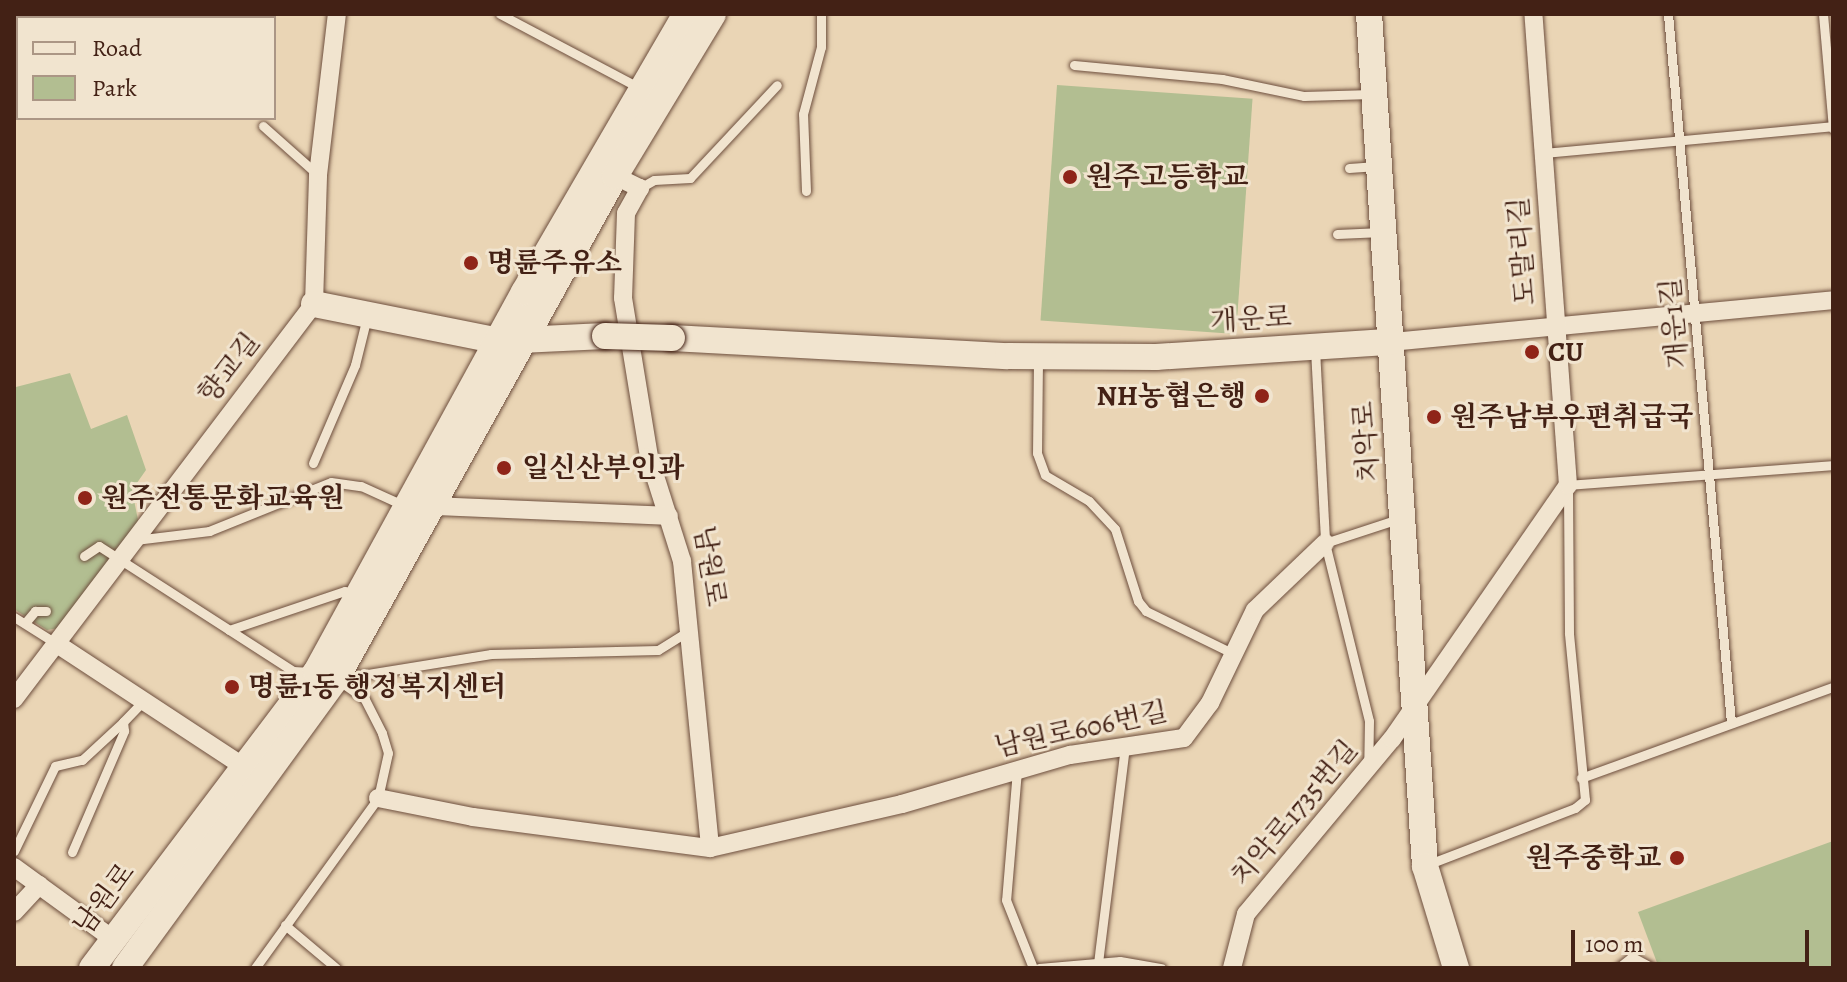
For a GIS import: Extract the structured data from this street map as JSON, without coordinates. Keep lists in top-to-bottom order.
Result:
{
  "streets": {
    "street": [
      "도말리길",
      "개운로",
      "향교길",
      "치악로",
      "남원로",
      "남원로606번길",
      "치악로1735번길"
    ],
    "lane": ["개운1길"]
  },
  "crossings": [
    ["도말리길", "개운로"],
    ["개운로", "개운1길"],
    ["개운로", "치악로"],
    ["개운로", "남원로"],
    ["치악로", "남원로606번길"],
    ["치악로", "치악로1735번길"]
  ],
  "places": [
    "원주고등학교",
    "명륜주유소",
    "CU",
    "NH농협은행",
    "원주남부우편취급국",
    "일신산부인과",
    "원주전통문화교육원",
    "명륜1동 행정복지센터",
    "원주중학교"
  ],
  "legend": ["Road", "Park"],
  "scale_bar": "100 m"
}
